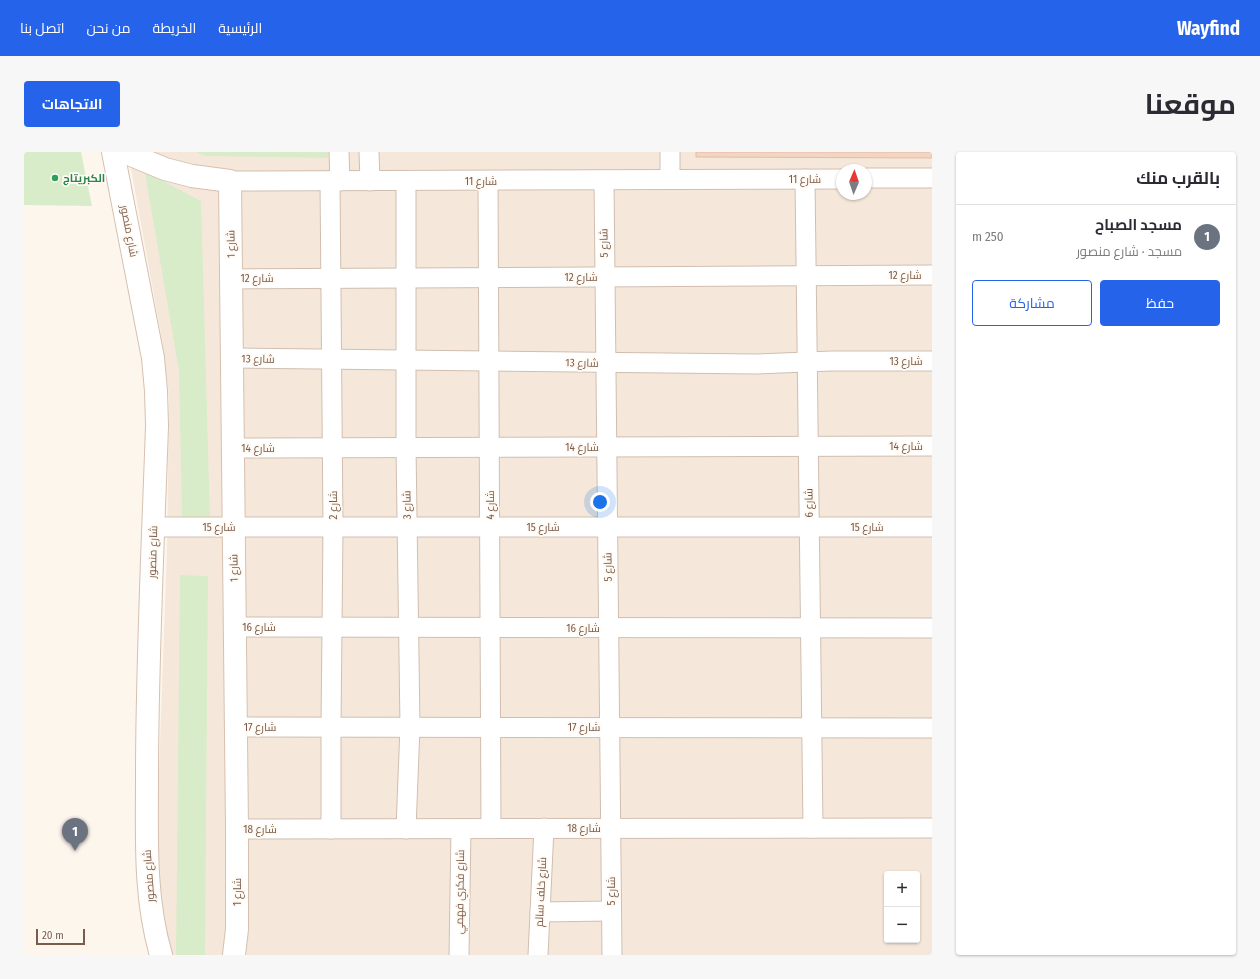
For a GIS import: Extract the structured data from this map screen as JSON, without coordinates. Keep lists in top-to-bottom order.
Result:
{
  "streets": {
    "street": [
      "شارع 11",
      "شارع منصور",
      "شارع 5",
      "شارع 1",
      "شارع 12",
      "شارع 13",
      "شارع 14",
      "شارع 6",
      "شارع 2",
      "شارع 3",
      "شارع 4",
      "شارع 15",
      "شارع 16",
      "شارع 17",
      "شارع 18",
      "شارع فكري فهمي",
      "شارع خلف سالم"
    ]
  },
  "crossings": [
    ["شارع 11", "شارع 5"],
    ["شارع 11", "شارع 1"],
    ["شارع 11", "شارع 6"],
    ["شارع 11", "شارع 2"],
    ["شارع 11", "شارع 3"],
    ["شارع 11", "شارع 4"],
    ["شارع منصور", "شارع 15"],
    ["شارع 5", "شارع 12"],
    ["شارع 5", "شارع 13"],
    ["شارع 5", "شارع 14"],
    ["شارع 5", "شارع 15"],
    ["شارع 5", "شارع 16"],
    ["شارع 5", "شارع 17"],
    ["شارع 5", "شارع 18"],
    ["شارع 1", "شارع 12"],
    ["شارع 1", "شارع 13"],
    ["شارع 1", "شارع 14"],
    ["شارع 1", "شارع 15"],
    ["شارع 1", "شارع 16"],
    ["شارع 1", "شارع 17"],
    ["شارع 1", "شارع 18"],
    ["شارع 12", "شارع 6"],
    ["شارع 12", "شارع 2"],
    ["شارع 12", "شارع 3"],
    ["شارع 12", "شارع 4"],
    ["شارع 13", "شارع 6"],
    ["شارع 13", "شارع 2"],
    ["شارع 13", "شارع 3"],
    ["شارع 13", "شارع 4"],
    ["شارع 14", "شارع 6"],
    ["شارع 14", "شارع 2"],
    ["شارع 14", "شارع 3"],
    ["شارع 14", "شارع 4"],
    ["شارع 6", "شارع 15"],
    ["شارع 6", "شارع 16"],
    ["شارع 6", "شارع 17"],
    ["شارع 6", "شارع 18"],
    ["شارع 2", "شارع 15"],
    ["شارع 2", "شارع 16"],
    ["شارع 2", "شارع 17"],
    ["شارع 2", "شارع 18"],
    ["شارع 3", "شارع 15"],
    ["شارع 3", "شارع 16"],
    ["شارع 3", "شارع 17"],
    ["شارع 3", "شارع 18"],
    ["شارع 4", "شارع 15"],
    ["شارع 4", "شارع 16"],
    ["شارع 4", "شارع 17"],
    ["شارع 4", "شارع 18"],
    ["شارع 18", "شارع فكري فهمي"],
    ["شارع 18", "شارع خلف سالم"]
  ],
  "places": ["الكبريتاج"],
  "scale_bar": "20 m",
  "north": "top",
  "page": {
    "header": "Wayfind",
    "nav": [
      "الرئيسية",
      "الخريطة",
      "من نحن",
      "اتصل بنا"
    ],
    "title": "موقعنا",
    "buttons": [
      "الاتجاهات",
      ["حفظ", "مشاركة"]
    ],
    "heading": "بالقرب منك",
    "list": [
      {
        "mark": "1",
        "name": "مسجد الصباح",
        "note": "مسجد · شارع منصور",
        "value": "250 m"
      }
    ],
    "pins": "1",
    "map_buttons": ["+", "−"],
    "scale": "20 m"
  }
}
